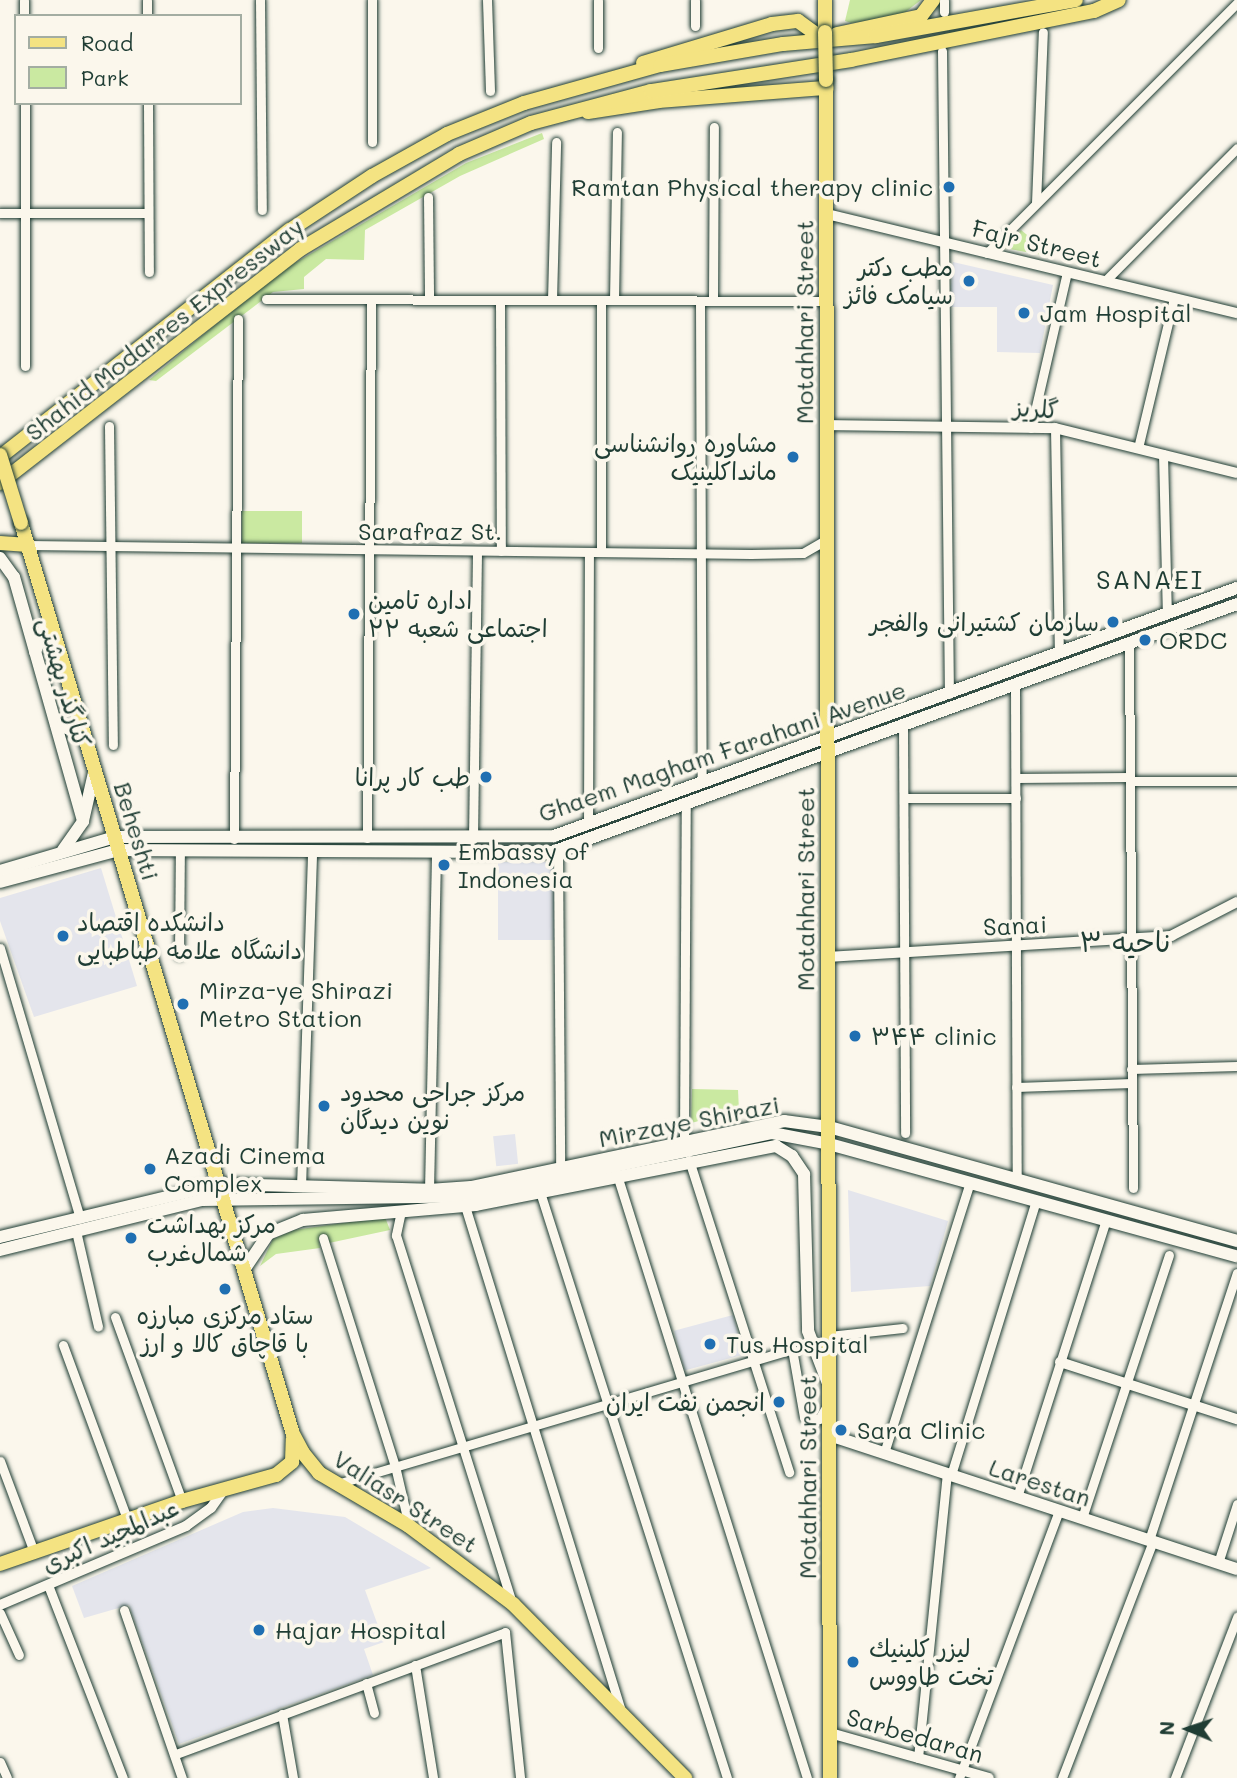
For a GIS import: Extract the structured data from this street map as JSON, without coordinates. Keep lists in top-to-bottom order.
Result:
{
  "streets": {
    "main road": [
      "Motahhari Street",
      "Shahid Modarres Expressway",
      "کنارگذر بهشتی",
      "Ghaem Magham Farahani Avenue",
      "Beheshti",
      "Mirzaye Shirazi",
      "Larestan",
      "Valiasr Street"
    ],
    "street": [
      "Fajr Street",
      "گلریز",
      "Sarafraz St.",
      "Sanai",
      "عبدالمجید اکبری",
      "Sarbedaran"
    ]
  },
  "crossings": [
    ["Fajr Street", "Motahhari Street"],
    ["Motahhari Street", "گلریز"],
    ["Motahhari Street", "Sarafraz St."],
    ["Motahhari Street", "Ghaem Magham Farahani Avenue"],
    ["Motahhari Street", "Sanai"],
    ["Motahhari Street", "Mirzaye Shirazi"],
    ["Motahhari Street", "Larestan"],
    ["Motahhari Street", "Sarbedaran"],
    ["Shahid Modarres Expressway", "Beheshti"],
    ["Sarafraz St.", "Beheshti"],
    ["Ghaem Magham Farahani Avenue", "Beheshti"],
    ["Beheshti", "Mirzaye Shirazi"],
    ["Beheshti", "Valiasr Street"],
    ["Valiasr Street", "عبدالمجید اکبری"]
  ],
  "districts": ["SANAEI", "ناحیه ۳"],
  "places": [
    "Ramtan Physical therapy clinic",
    "مطب دکتر سیامک فائز",
    "Jam Hospital",
    "مشاوره روانشناسی مانداکلینیک",
    "اداره تامین اجتماعی شعبه ۲۲",
    "سازمان کشتیرانی والفجر",
    "ORDC",
    "طب کار پرانا",
    "Embassy of Indonesia",
    "دانشکده اقتصاد دانشگاه علامه طباطبایی",
    "Mirza-ye Shirazi Metro Station",
    "۳۴۴ clinic",
    "مرکز جراحی محدود نوین دیدگان",
    "Azadi Cinema Complex",
    "مرکز بهداشت شمال‌غرب",
    "ستاد مرکزی مبارزه با قاچاق کالا و ارز",
    "Tus Hospital",
    "انجمن نفت ایران",
    "Sara Clinic",
    "Hajar Hospital",
    "ليزر كلينيك تخت طاووس"
  ],
  "legend": ["Road", "Park"],
  "north": "left"
}
